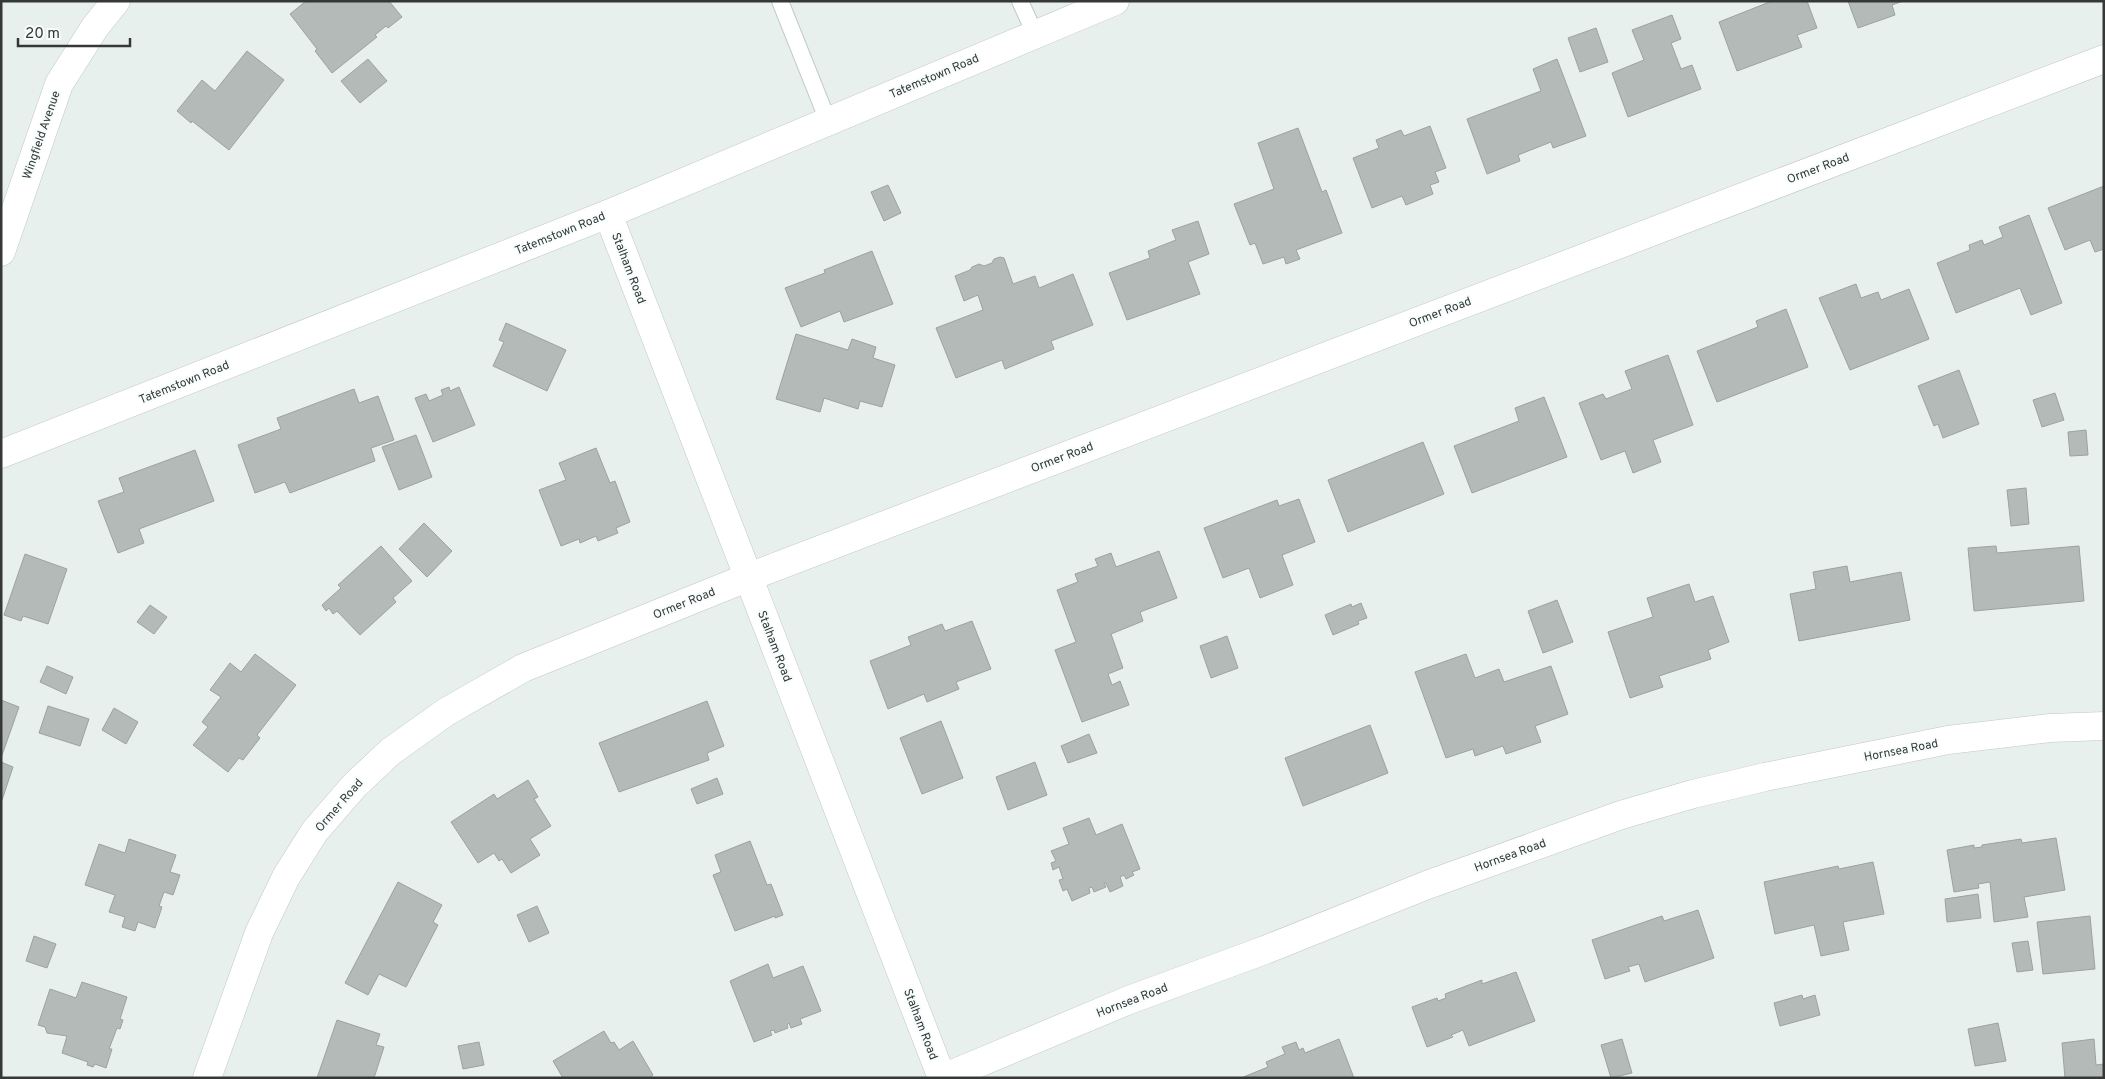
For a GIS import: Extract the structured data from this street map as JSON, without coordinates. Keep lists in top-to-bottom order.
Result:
{
  "streets": {
    "street": [
      "Tatemstown Road",
      "Wingfield Avenue",
      "Ormer Road",
      "Stalham Road",
      "Hornsea Road"
    ]
  },
  "crossings": [
    ["Tatemstown Road", "Stalham Road"],
    ["Ormer Road", "Stalham Road"],
    ["Stalham Road", "Hornsea Road"]
  ],
  "scale_bar": "20 m"
}
